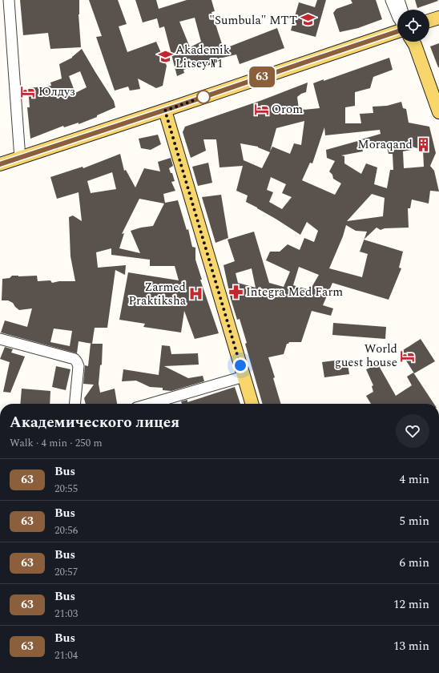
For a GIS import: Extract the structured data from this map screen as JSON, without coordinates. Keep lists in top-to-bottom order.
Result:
{
  "places": {
    "school or university": ["\"Sumbula\" MTT", "Akademik Litsey №1"],
    "hotel": ["Юлдуз", "Orom", "World guest house"],
    "building": ["Moraqand"],
    "pharmacy": ["Integra Med Farm"],
    "hospital": ["Zarmed Praktiksha"]
  },
  "lines": ["bus line 63"],
  "page": {
    "on_map": "63",
    "heading": ["Академического лицея", "Walk · 4 min · 250 m"],
    "list": [
      {
        "mark": "63",
        "name": "Bus",
        "note": "20:55",
        "value": "4 min"
      },
      {
        "mark": "63",
        "name": "Bus",
        "note": "20:56",
        "value": "5 min"
      },
      {
        "mark": "63",
        "name": "Bus",
        "note": "20:57",
        "value": "6 min"
      },
      {
        "mark": "63",
        "name": "Bus",
        "note": "21:03",
        "value": "12 min"
      },
      {
        "mark": "63",
        "name": "Bus",
        "note": "21:04",
        "value": "13 min"
      }
    ]
  }
}
